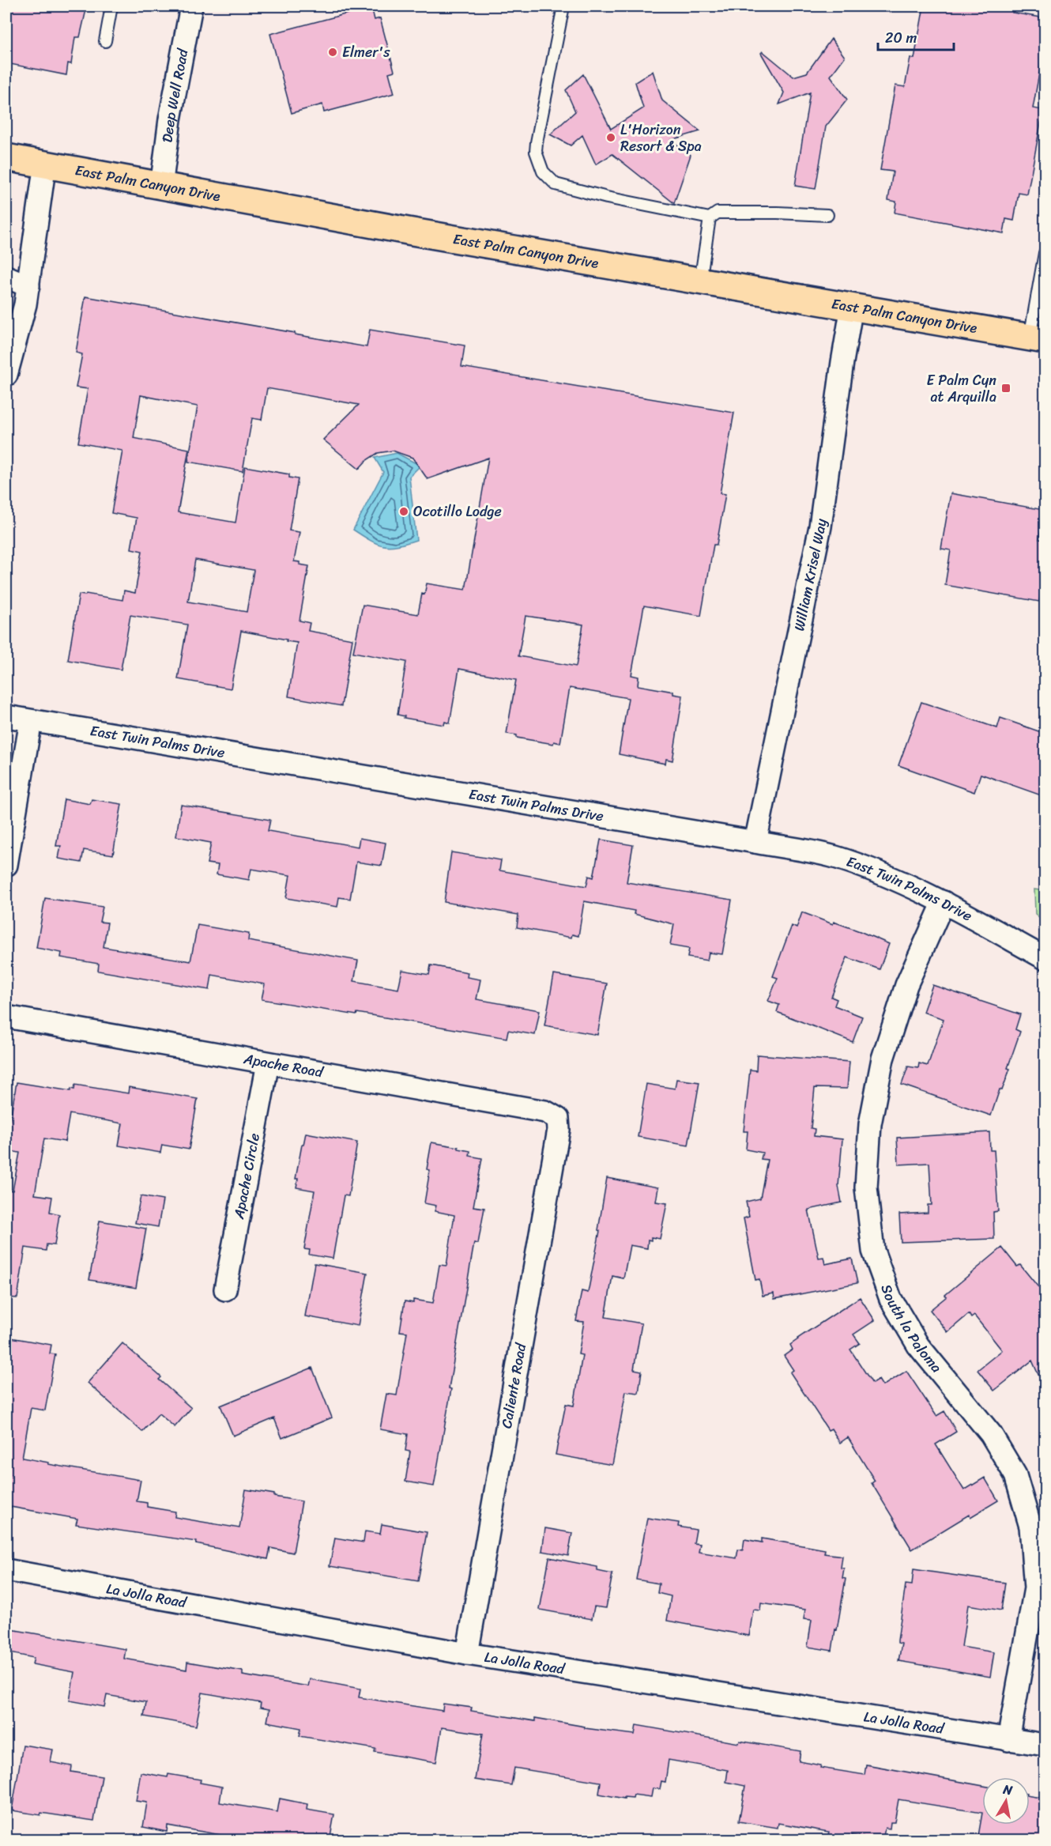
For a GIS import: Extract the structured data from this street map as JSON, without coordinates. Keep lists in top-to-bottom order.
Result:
{
  "streets": {
    "main road": ["East Palm Canyon Drive"],
    "street": [
      "Deep Well Road",
      "William Krisel Way",
      "East Twin Palms Drive",
      "Apache Road",
      "Apache Circle",
      "South la Paloma",
      "Caliente Road",
      "La Jolla Road"
    ]
  },
  "crossings": [
    ["Deep Well Road", "East Palm Canyon Drive"],
    ["East Palm Canyon Drive", "William Krisel Way"],
    ["William Krisel Way", "East Twin Palms Drive"],
    ["East Twin Palms Drive", "South la Paloma"],
    ["Apache Road", "Apache Circle"],
    ["Apache Road", "Caliente Road"],
    ["South la Paloma", "La Jolla Road"],
    ["Caliente Road", "La Jolla Road"]
  ],
  "places": {
    "other": ["Elmer's", "L'Horizon Resort & Spa", "Ocotillo Lodge"],
    "transit": ["E Palm Cyn at Arquilla"]
  },
  "scale_bar": "20 m",
  "north": "top"
}
